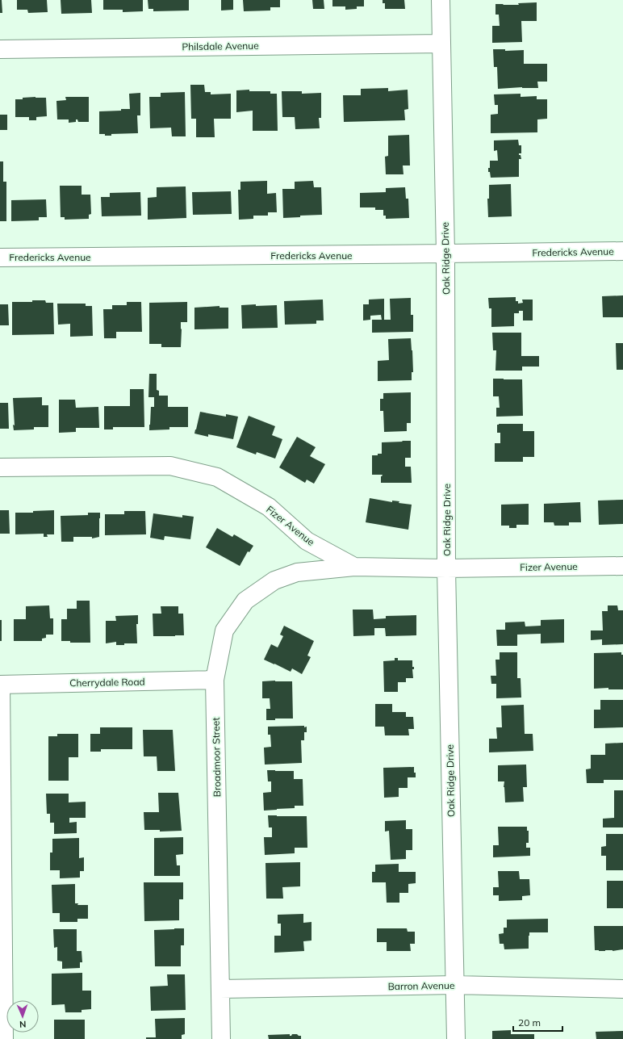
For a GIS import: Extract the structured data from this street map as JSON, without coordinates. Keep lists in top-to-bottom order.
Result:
{
  "streets": {
    "street": [
      "Philsdale Avenue",
      "Fredericks Avenue",
      "Oak Ridge Drive",
      "Fizer Avenue",
      "Cherrydale Road",
      "Broadmoor Street",
      "Barron Avenue"
    ]
  },
  "crossings": [
    ["Philsdale Avenue", "Oak Ridge Drive"],
    ["Fredericks Avenue", "Oak Ridge Drive"],
    ["Oak Ridge Drive", "Fizer Avenue"],
    ["Oak Ridge Drive", "Barron Avenue"],
    ["Fizer Avenue", "Broadmoor Street"],
    ["Cherrydale Road", "Broadmoor Street"],
    ["Broadmoor Street", "Barron Avenue"]
  ],
  "scale_bar": "20 m",
  "north": "bottom"
}
